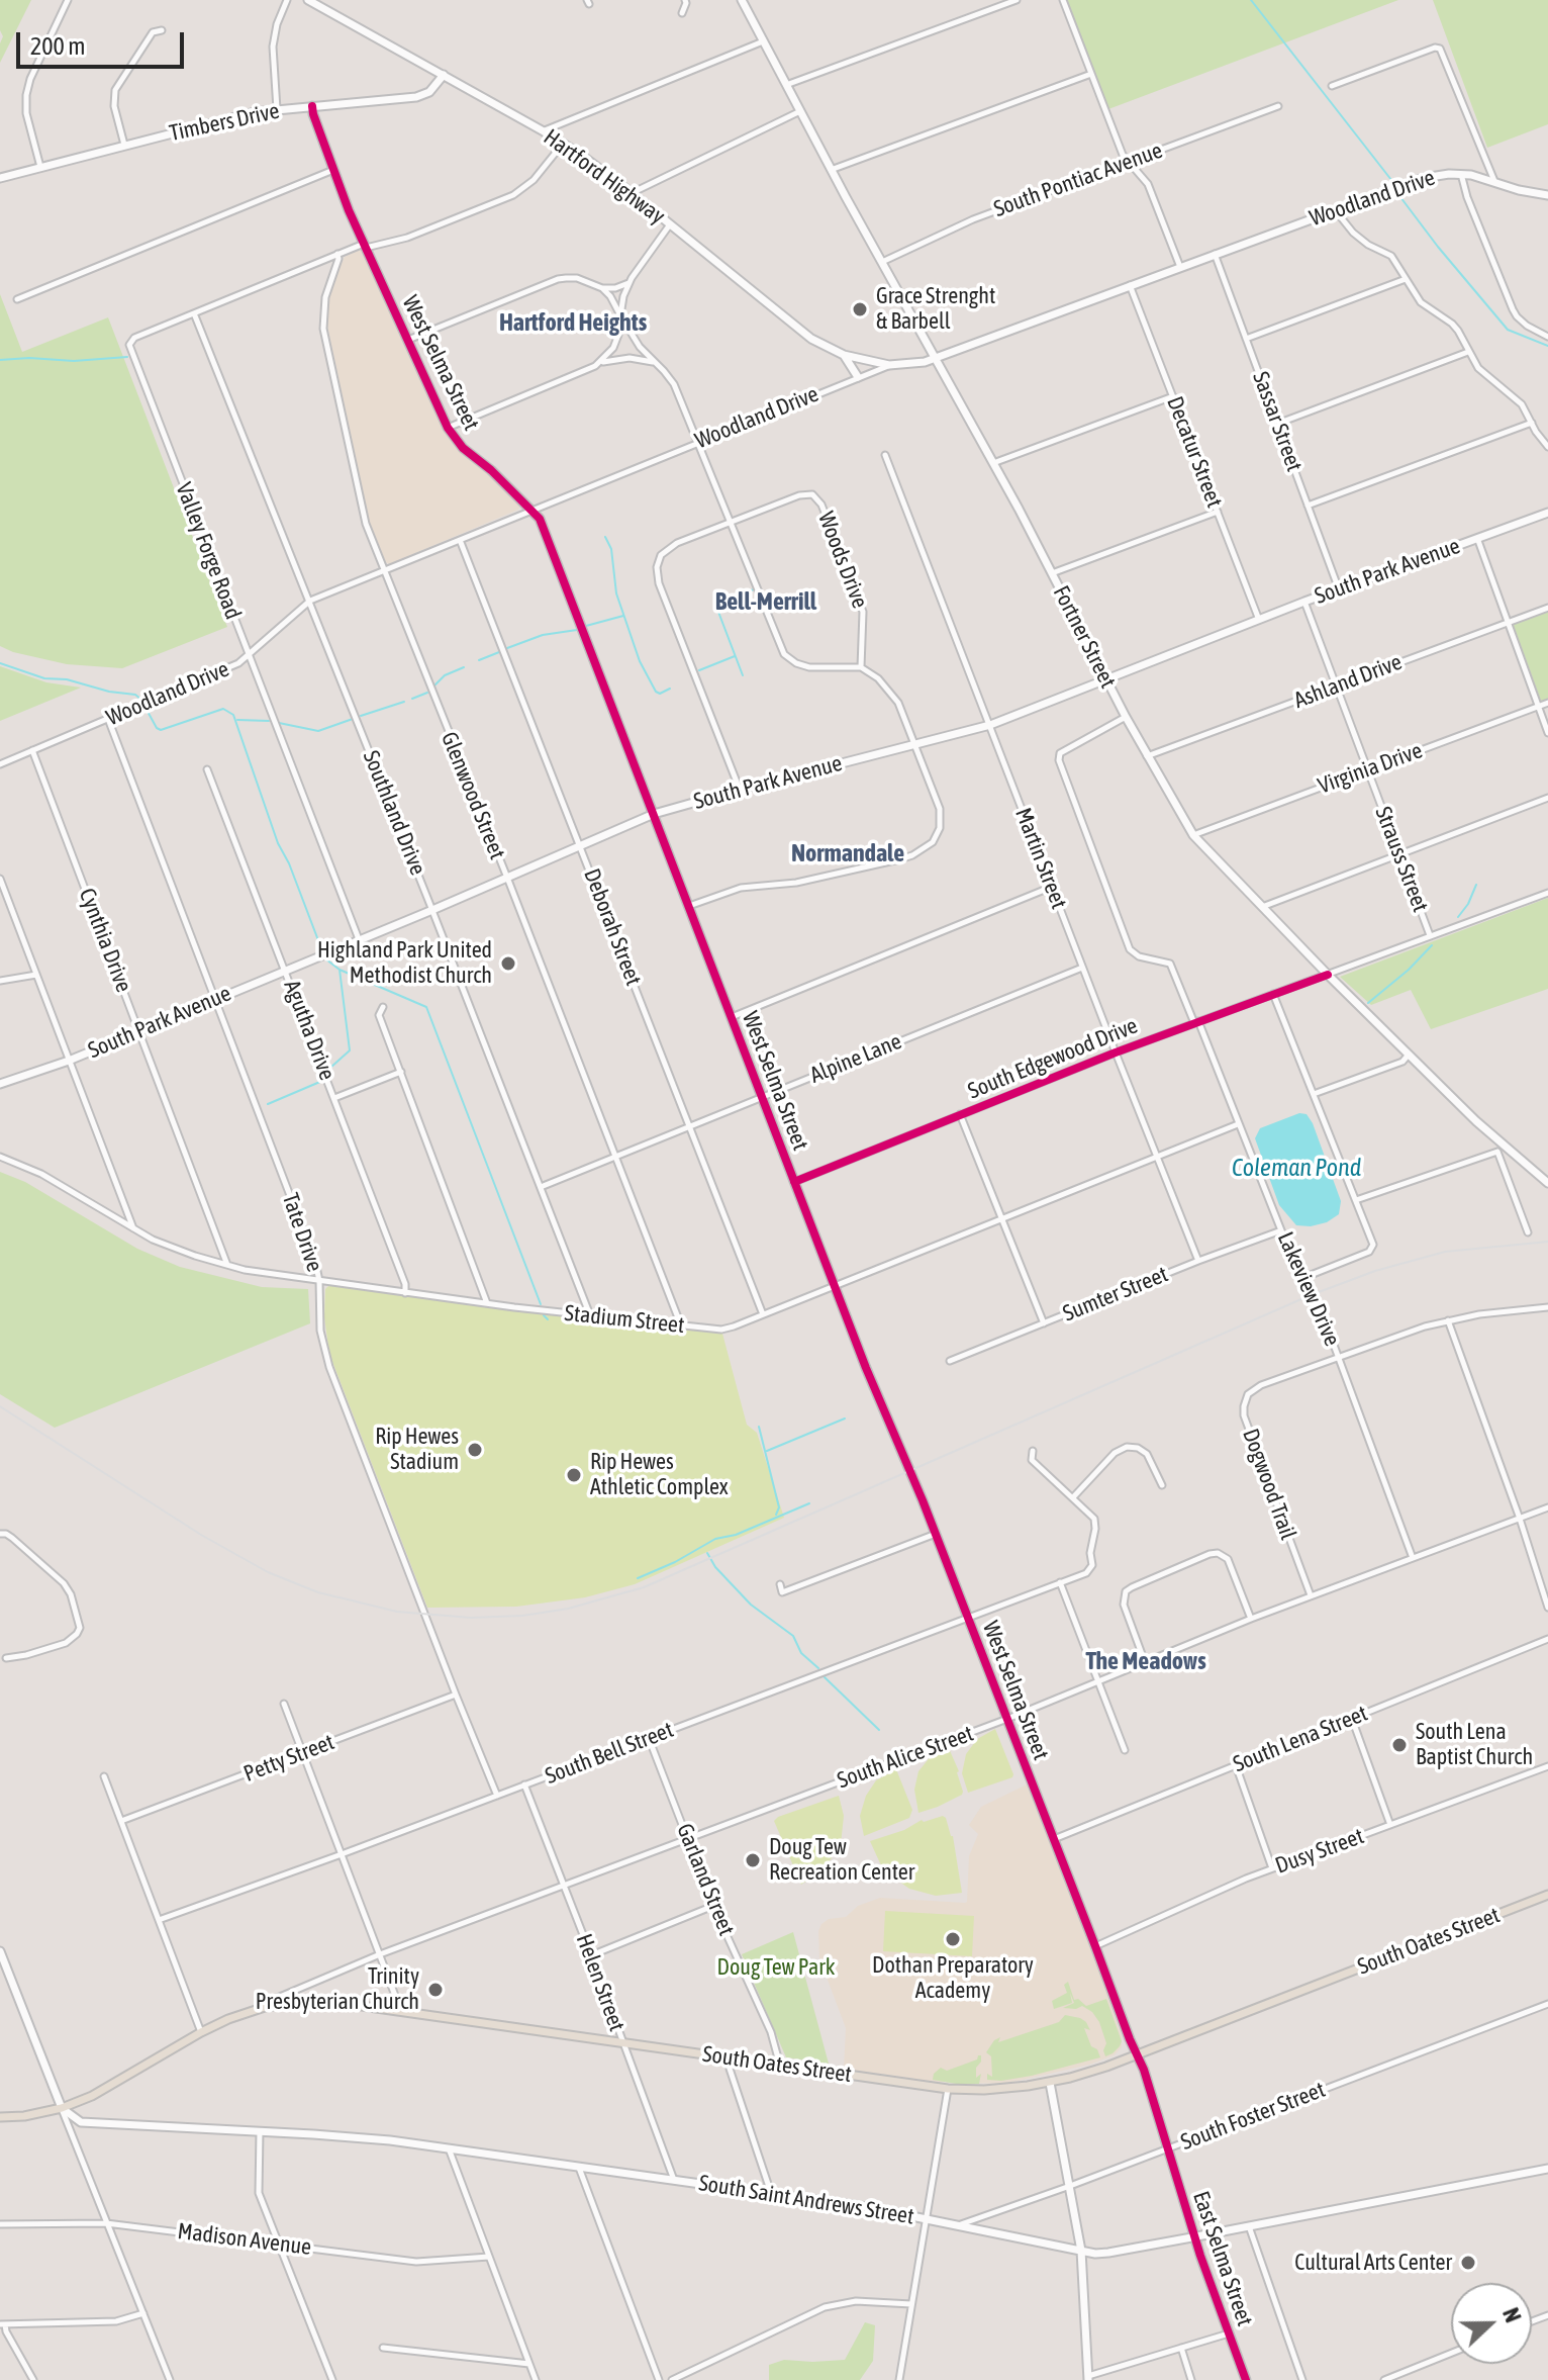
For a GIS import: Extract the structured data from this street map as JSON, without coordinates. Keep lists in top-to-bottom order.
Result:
{
  "streets": {
    "main road": ["South Oates Street"],
    "street": [
      "Timbers Drive",
      "Hartford Highway",
      "South Pontiac Avenue",
      "Woodland Drive",
      "West Selma Street",
      "Sassar Street",
      "Decatur Street",
      "Valley Forge Road",
      "Woods Drive",
      "South Park Avenue",
      "Fortner Street",
      "Ashland Drive",
      "Virginia Drive",
      "Glenwood Street",
      "Southland Drive",
      "Martin Street",
      "Strauss Street",
      "Deborah Street",
      "Cynthia Drive",
      "Agutha Drive",
      "Alpine Lane",
      "South Edgewood Drive",
      "Tate Drive",
      "Lakeview Drive",
      "Sumter Street",
      "Stadium Street",
      "Dogwood Trail",
      "South Lena Street",
      "South Bell Street",
      "South Alice Street",
      "Petty Street",
      "Dusy Street",
      "Garland Street",
      "Helen Street",
      "South Foster Street",
      "South Saint Andrews Street",
      "Madison Avenue",
      "East Selma Street"
    ]
  },
  "crossings": [
    ["Timbers Drive", "Hartford Highway"],
    ["Timbers Drive", "West Selma Street"],
    ["Hartford Highway", "Woodland Drive"],
    ["South Pontiac Avenue", "Fortner Street"],
    ["Woodland Drive", "West Selma Street"],
    ["Woodland Drive", "Sassar Street"],
    ["Woodland Drive", "Decatur Street"],
    ["Woodland Drive", "Valley Forge Road"],
    ["Woodland Drive", "Fortner Street"],
    ["Woodland Drive", "Glenwood Street"],
    ["Woodland Drive", "Southland Drive"],
    ["Woodland Drive", "Deborah Street"],
    ["Woodland Drive", "Cynthia Drive"],
    ["Woodland Drive", "Tate Drive"],
    ["West Selma Street", "South Park Avenue"],
    ["West Selma Street", "Alpine Lane"],
    ["West Selma Street", "South Edgewood Drive"],
    ["West Selma Street", "Stadium Street"],
    ["West Selma Street", "South Lena Street"],
    ["West Selma Street", "South Bell Street"],
    ["West Selma Street", "South Alice Street"],
    ["West Selma Street", "Dusy Street"],
    ["West Selma Street", "South Oates Street"],
    ["West Selma Street", "South Foster Street"],
    ["West Selma Street", "East Selma Street"],
    ["Sassar Street", "South Park Avenue"],
    ["Decatur Street", "South Park Avenue"],
    ["Valley Forge Road", "South Park Avenue"],
    ["Valley Forge Road", "Southland Drive"],
    ["South Park Avenue", "Fortner Street"],
    ["South Park Avenue", "Glenwood Street"],
    ["South Park Avenue", "Southland Drive"],
    ["South Park Avenue", "Martin Street"],
    ["South Park Avenue", "Strauss Street"],
    ["South Park Avenue", "Deborah Street"],
    ["South Park Avenue", "Cynthia Drive"],
    ["South Park Avenue", "Agutha Drive"],
    ["South Park Avenue", "Tate Drive"],
    ["Fortner Street", "Ashland Drive"],
    ["Fortner Street", "Virginia Drive"],
    ["Fortner Street", "South Edgewood Drive"],
    ["Fortner Street", "Lakeview Drive"],
    ["Ashland Drive", "Strauss Street"],
    ["Virginia Drive", "Strauss Street"],
    ["Glenwood Street", "Alpine Lane"],
    ["Glenwood Street", "Stadium Street"],
    ["Southland Drive", "Alpine Lane"],
    ["Southland Drive", "Stadium Street"],
    ["Martin Street", "Alpine Lane"],
    ["Martin Street", "South Edgewood Drive"],
    ["Martin Street", "Sumter Street"],
    ["Martin Street", "Stadium Street"],
    ["Strauss Street", "South Edgewood Drive"],
    ["Deborah Street", "Alpine Lane"],
    ["Deborah Street", "Stadium Street"],
    ["Cynthia Drive", "Stadium Street"],
    ["Agutha Drive", "Stadium Street"],
    ["South Edgewood Drive", "Lakeview Drive"],
    ["Tate Drive", "Stadium Street"],
    ["Tate Drive", "South Bell Street"],
    ["Tate Drive", "Petty Street"],
    ["Lakeview Drive", "Sumter Street"],
    ["Lakeview Drive", "Stadium Street"],
    ["Lakeview Drive", "Dogwood Trail"],
    ["Lakeview Drive", "South Alice Street"],
    ["Dogwood Trail", "South Alice Street"],
    ["South Bell Street", "Garland Street"],
    ["South Bell Street", "Helen Street"],
    ["South Alice Street", "Garland Street"],
    ["South Alice Street", "South Oates Street"],
    ["South Alice Street", "Helen Street"],
    ["Garland Street", "South Oates Street"],
    ["South Oates Street", "Helen Street"],
    ["South Oates Street", "South Saint Andrews Street"],
    ["Helen Street", "South Saint Andrews Street"],
    ["South Foster Street", "South Saint Andrews Street"],
    ["South Foster Street", "East Selma Street"],
    ["South Saint Andrews Street", "East Selma Street"]
  ],
  "districts": [
    "Hartford Heights",
    "Bell-Merrill",
    "Normandale",
    "The Meadows"
  ],
  "water": ["Coleman Pond"],
  "parks": ["Doug Tew Park"],
  "places": [
    "Grace Strenght & Barbell",
    "Highland Park United Methodist Church",
    "Rip Hewes Stadium",
    "Rip Hewes Athletic Complex",
    "South Lena Baptist Church",
    "Doug Tew Recreation Center",
    "Dothan Preparatory Academy",
    "Trinity Presbyterian Church",
    "Cultural Arts Center"
  ],
  "scale_bar": "200 m",
  "north": "right"
}
